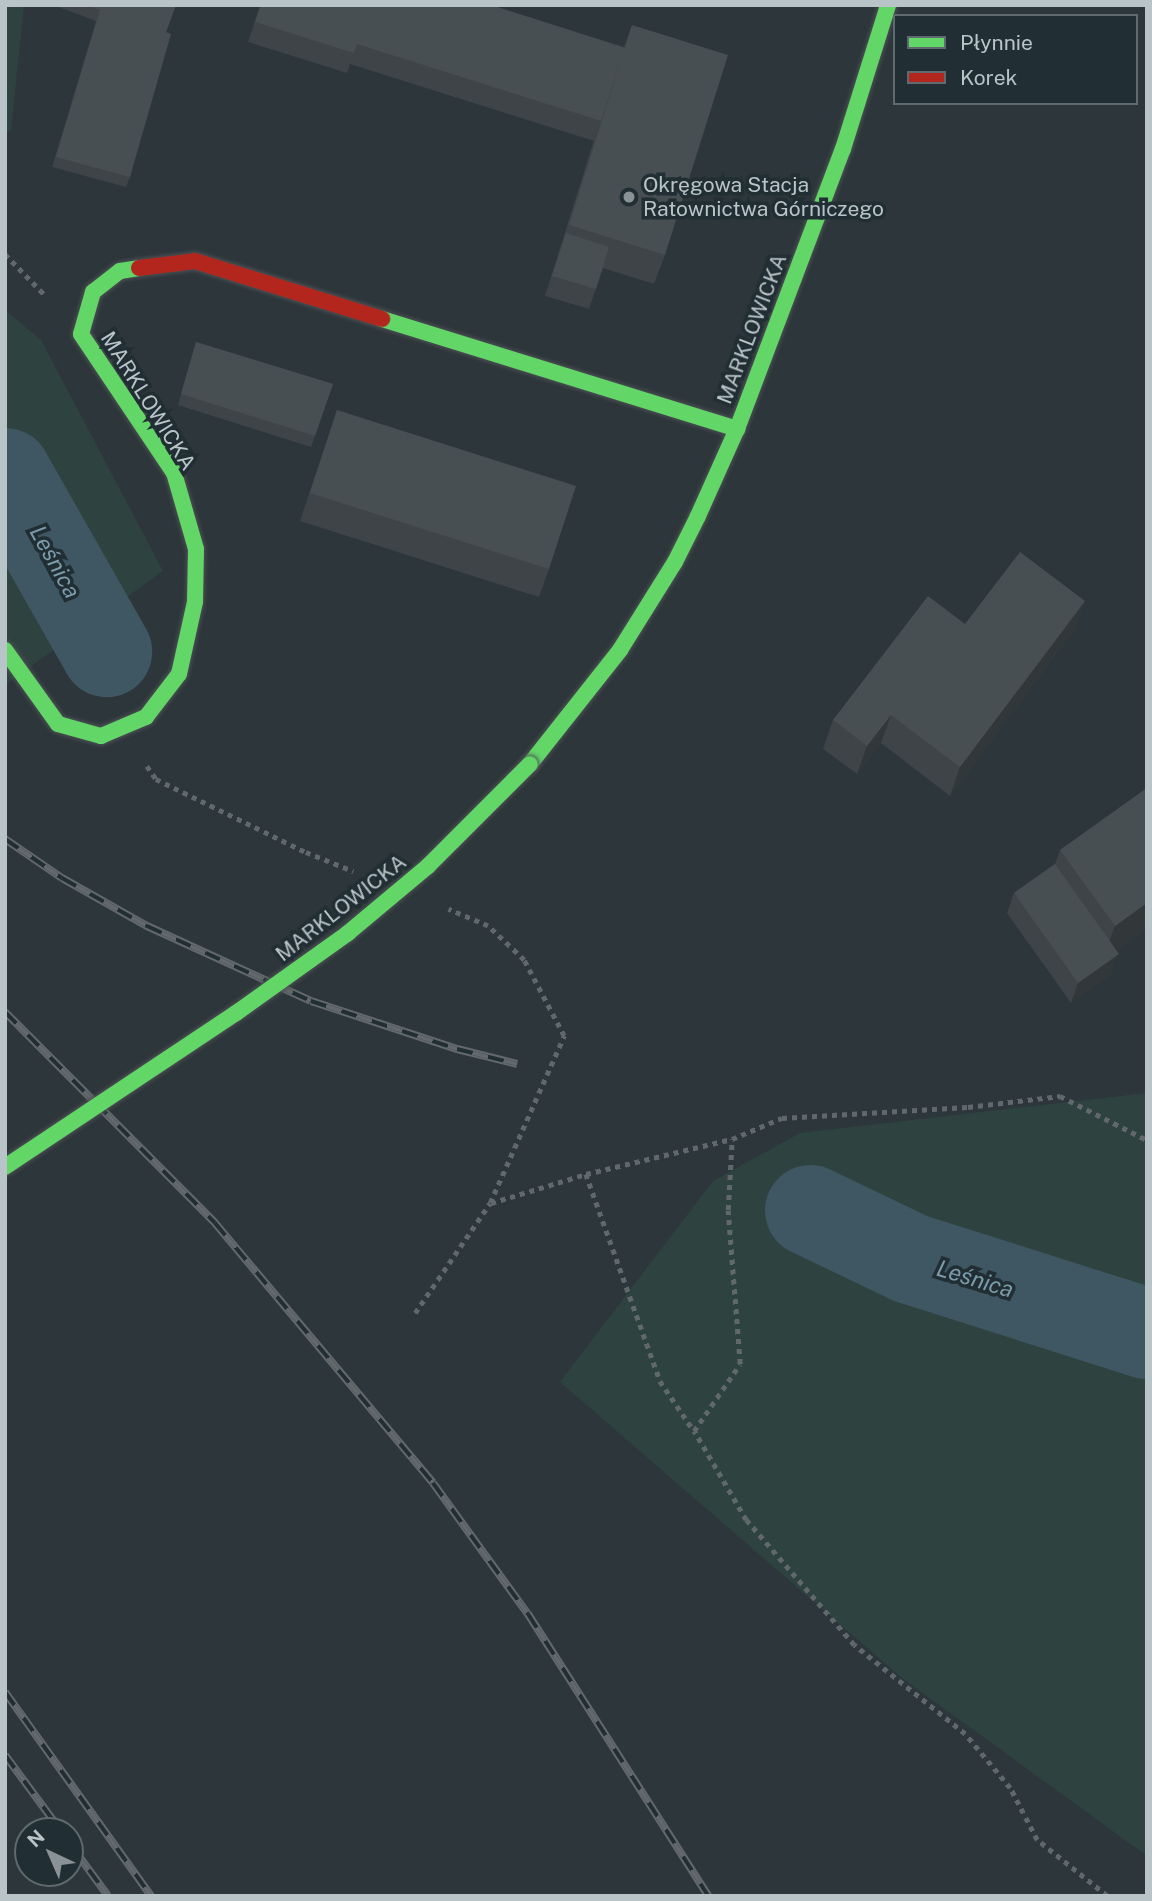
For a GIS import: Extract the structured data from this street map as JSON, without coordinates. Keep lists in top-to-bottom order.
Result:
{
  "streets": {
    "main road": ["MARKLOWICKA"]
  },
  "water": ["Leśnica"],
  "places": ["Okręgowa Stacja Ratownictwa Górniczego"],
  "legend": ["Płynnie", "Korek"],
  "north": "top left"
}
